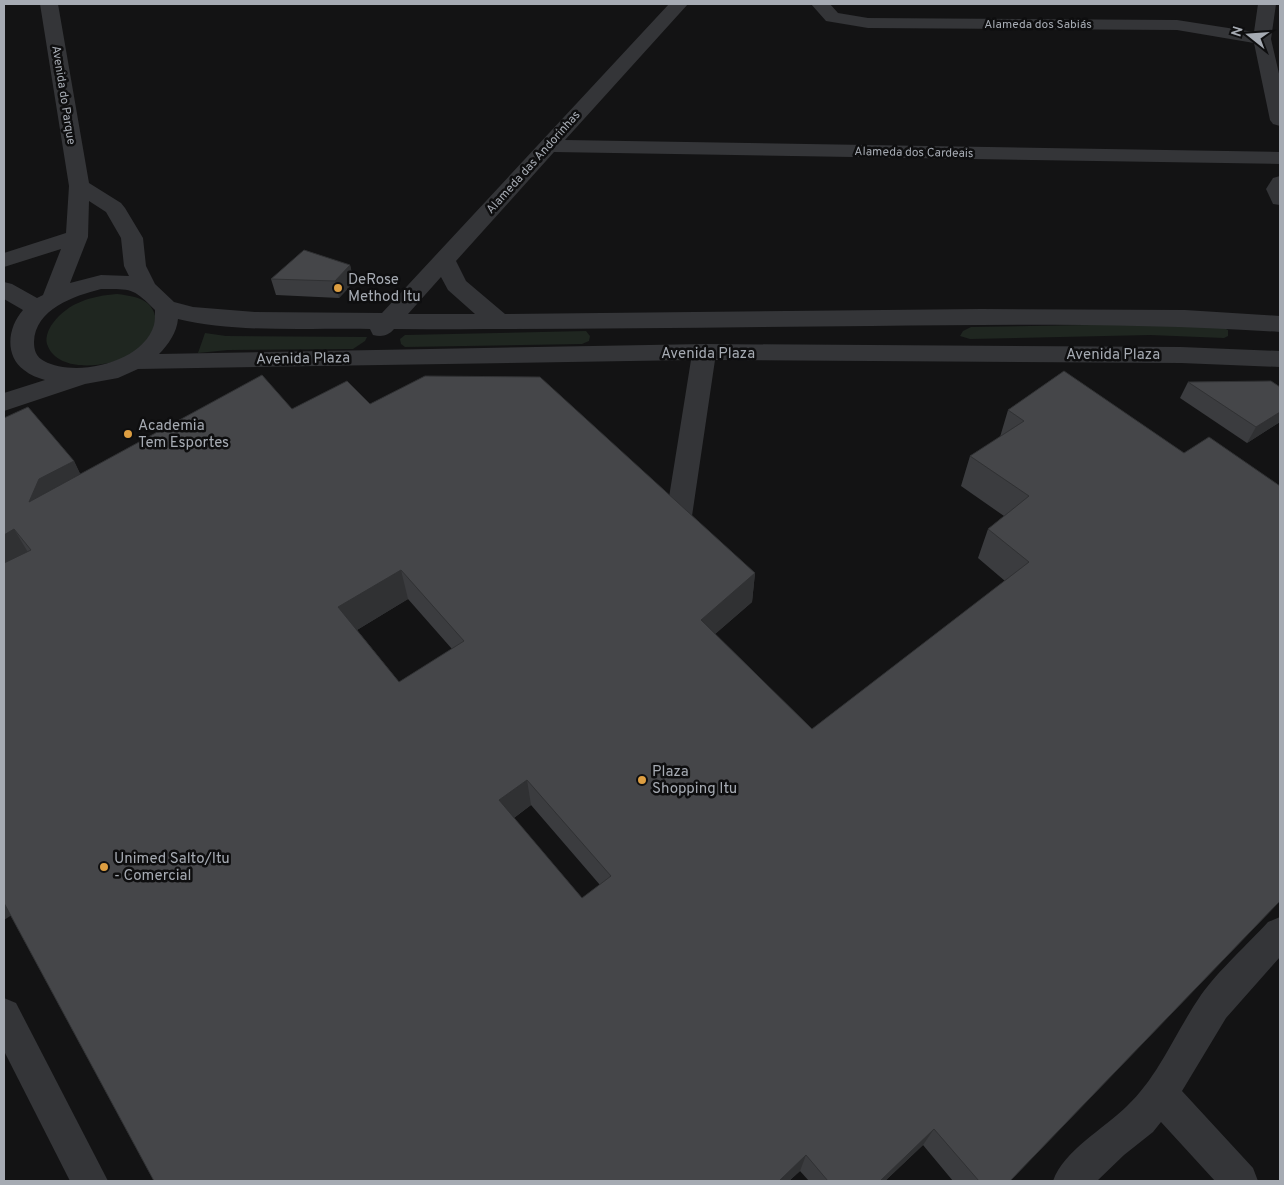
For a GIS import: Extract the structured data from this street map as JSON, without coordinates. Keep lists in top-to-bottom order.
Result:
{
  "streets": {
    "street": [
      "Alameda dos Sabiás",
      "Avenida do Parque",
      "Alameda dos Cardeais",
      "Alameda das Andorinhas",
      "Avenida Plaza"
    ]
  },
  "crossings": [
    ["Avenida do Parque", "Avenida Plaza"],
    ["Alameda dos Cardeais", "Alameda das Andorinhas"],
    ["Alameda das Andorinhas", "Avenida Plaza"]
  ],
  "places": [
    "DeRose Method Itu",
    "Academia Tem Esportes",
    "Plaza Shopping Itu",
    "Unimed Salto/Itu - Comercial"
  ],
  "north": "left"
}
